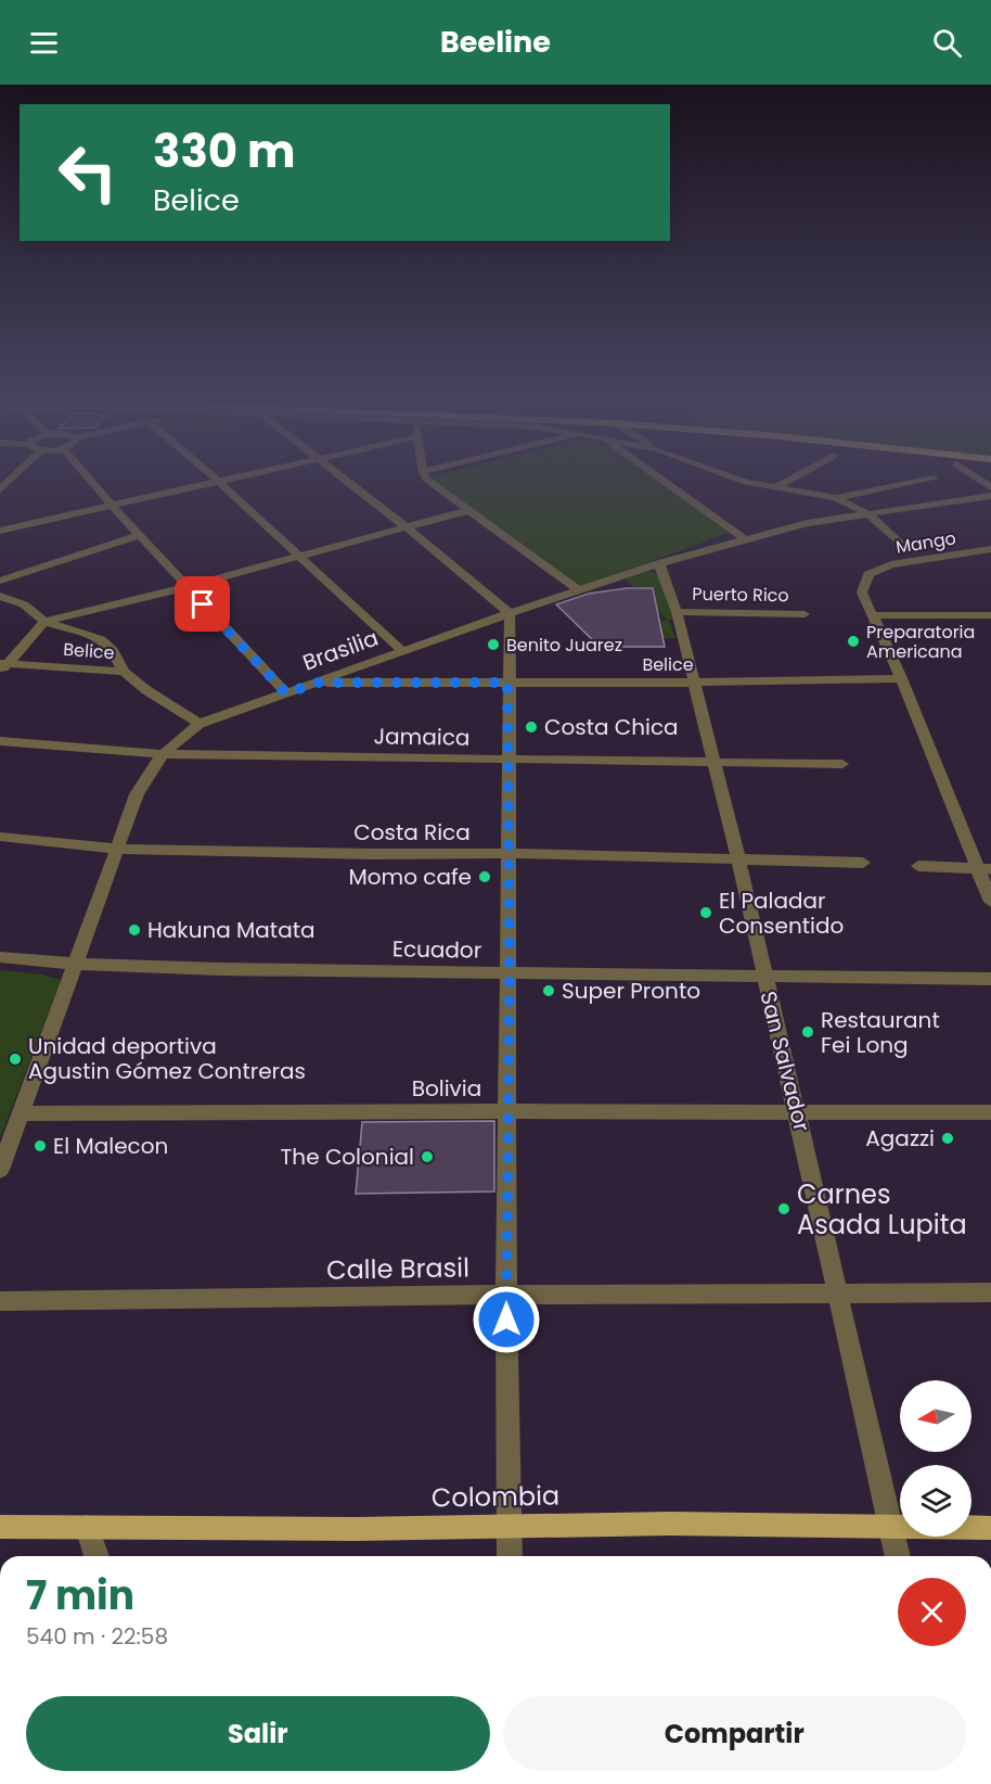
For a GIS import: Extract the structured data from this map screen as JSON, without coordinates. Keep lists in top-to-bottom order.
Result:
{
  "streets": {
    "main road": ["Colombia"],
    "street": [
      "Mango",
      "Puerto Rico",
      "Brasilia",
      "Belice",
      "Jamaica",
      "Costa Rica",
      "Ecuador",
      "San Salvador",
      "Bolivia",
      "Calle Brasil"
    ]
  },
  "crossings": [
    ["Puerto Rico", "San Salvador"],
    ["Brasilia", "Belice"],
    ["Brasilia", "Jamaica"],
    ["Brasilia", "Costa Rica"],
    ["Brasilia", "Ecuador"],
    ["Brasilia", "San Salvador"],
    ["Brasilia", "Bolivia"],
    ["Belice", "San Salvador"],
    ["Jamaica", "San Salvador"],
    ["Costa Rica", "San Salvador"],
    ["Ecuador", "San Salvador"],
    ["San Salvador", "Bolivia"],
    ["San Salvador", "Calle Brasil"],
    ["San Salvador", "Colombia"]
  ],
  "places": [
    "Preparatoria Americana",
    "Benito Juarez",
    "Costa Chica",
    "Momo cafe",
    "El Paladar Consentido",
    "Hakuna Matata",
    "Super Pronto",
    "Restaurant Fei Long",
    "Unidad deportiva Agustin Gómez Contreras",
    "Agazzi",
    "El Malecon",
    "The Colonial",
    "Carnes Asada Lupita"
  ],
  "north": "left",
  "page": {
    "header": "Beeline",
    "turn": ["330 m", "Belice"],
    "heading": ["7 min", "540 m · 22:58"],
    "buttons": ["Salir", "Compartir"]
  }
}
